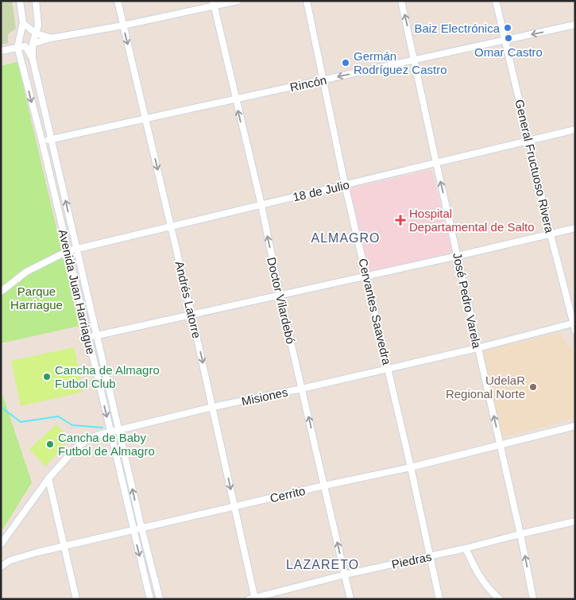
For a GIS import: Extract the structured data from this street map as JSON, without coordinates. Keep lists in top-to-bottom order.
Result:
{
  "streets": {
    "street": [
      "Rincón",
      "General Fructuoso Rivera",
      "18 de Julio",
      "Avenida Juan Harriague",
      "Andrés Latorre",
      "Doctor Vilardebó",
      "José Pedro Varela",
      "Cervantes Saavedra",
      "Misiones",
      "Cerrito",
      "Piedras"
    ]
  },
  "crossings": [
    ["Rincón", "General Fructuoso Rivera"],
    ["Rincón", "Avenida Juan Harriague"],
    ["Rincón", "Andrés Latorre"],
    ["Rincón", "Doctor Vilardebó"],
    ["Rincón", "José Pedro Varela"],
    ["Rincón", "Cervantes Saavedra"],
    ["General Fructuoso Rivera", "18 de Julio"],
    ["General Fructuoso Rivera", "Misiones"],
    ["18 de Julio", "Avenida Juan Harriague"],
    ["18 de Julio", "Andrés Latorre"],
    ["18 de Julio", "Doctor Vilardebó"],
    ["18 de Julio", "José Pedro Varela"],
    ["18 de Julio", "Cervantes Saavedra"],
    ["Avenida Juan Harriague", "Misiones"],
    ["Avenida Juan Harriague", "Cerrito"],
    ["Andrés Latorre", "Misiones"],
    ["Andrés Latorre", "Cerrito"],
    ["Andrés Latorre", "Piedras"],
    ["Doctor Vilardebó", "Misiones"],
    ["Doctor Vilardebó", "Cerrito"],
    ["Doctor Vilardebó", "Piedras"],
    ["José Pedro Varela", "Misiones"],
    ["José Pedro Varela", "Cerrito"],
    ["José Pedro Varela", "Piedras"],
    ["Cervantes Saavedra", "Misiones"],
    ["Cervantes Saavedra", "Cerrito"],
    ["Cervantes Saavedra", "Piedras"]
  ],
  "one_way": ["Andrés Latorre", "Doctor Vilardebó", "José Pedro Varela"],
  "districts": ["ALMAGRO", "LAZARETO"],
  "parks": ["Parque Harriague"],
  "places": {
    "other": [
      "Baiz Electrónica",
      "Omar Castro",
      "Germán Rodríguez Castro",
      "Cancha de Almagro Futbol Club",
      "UdelaR Regional Norte",
      "Cancha de Baby Futbol de Almagro"
    ],
    "health": ["Hospital Departamental de Salto"]
  }
}
